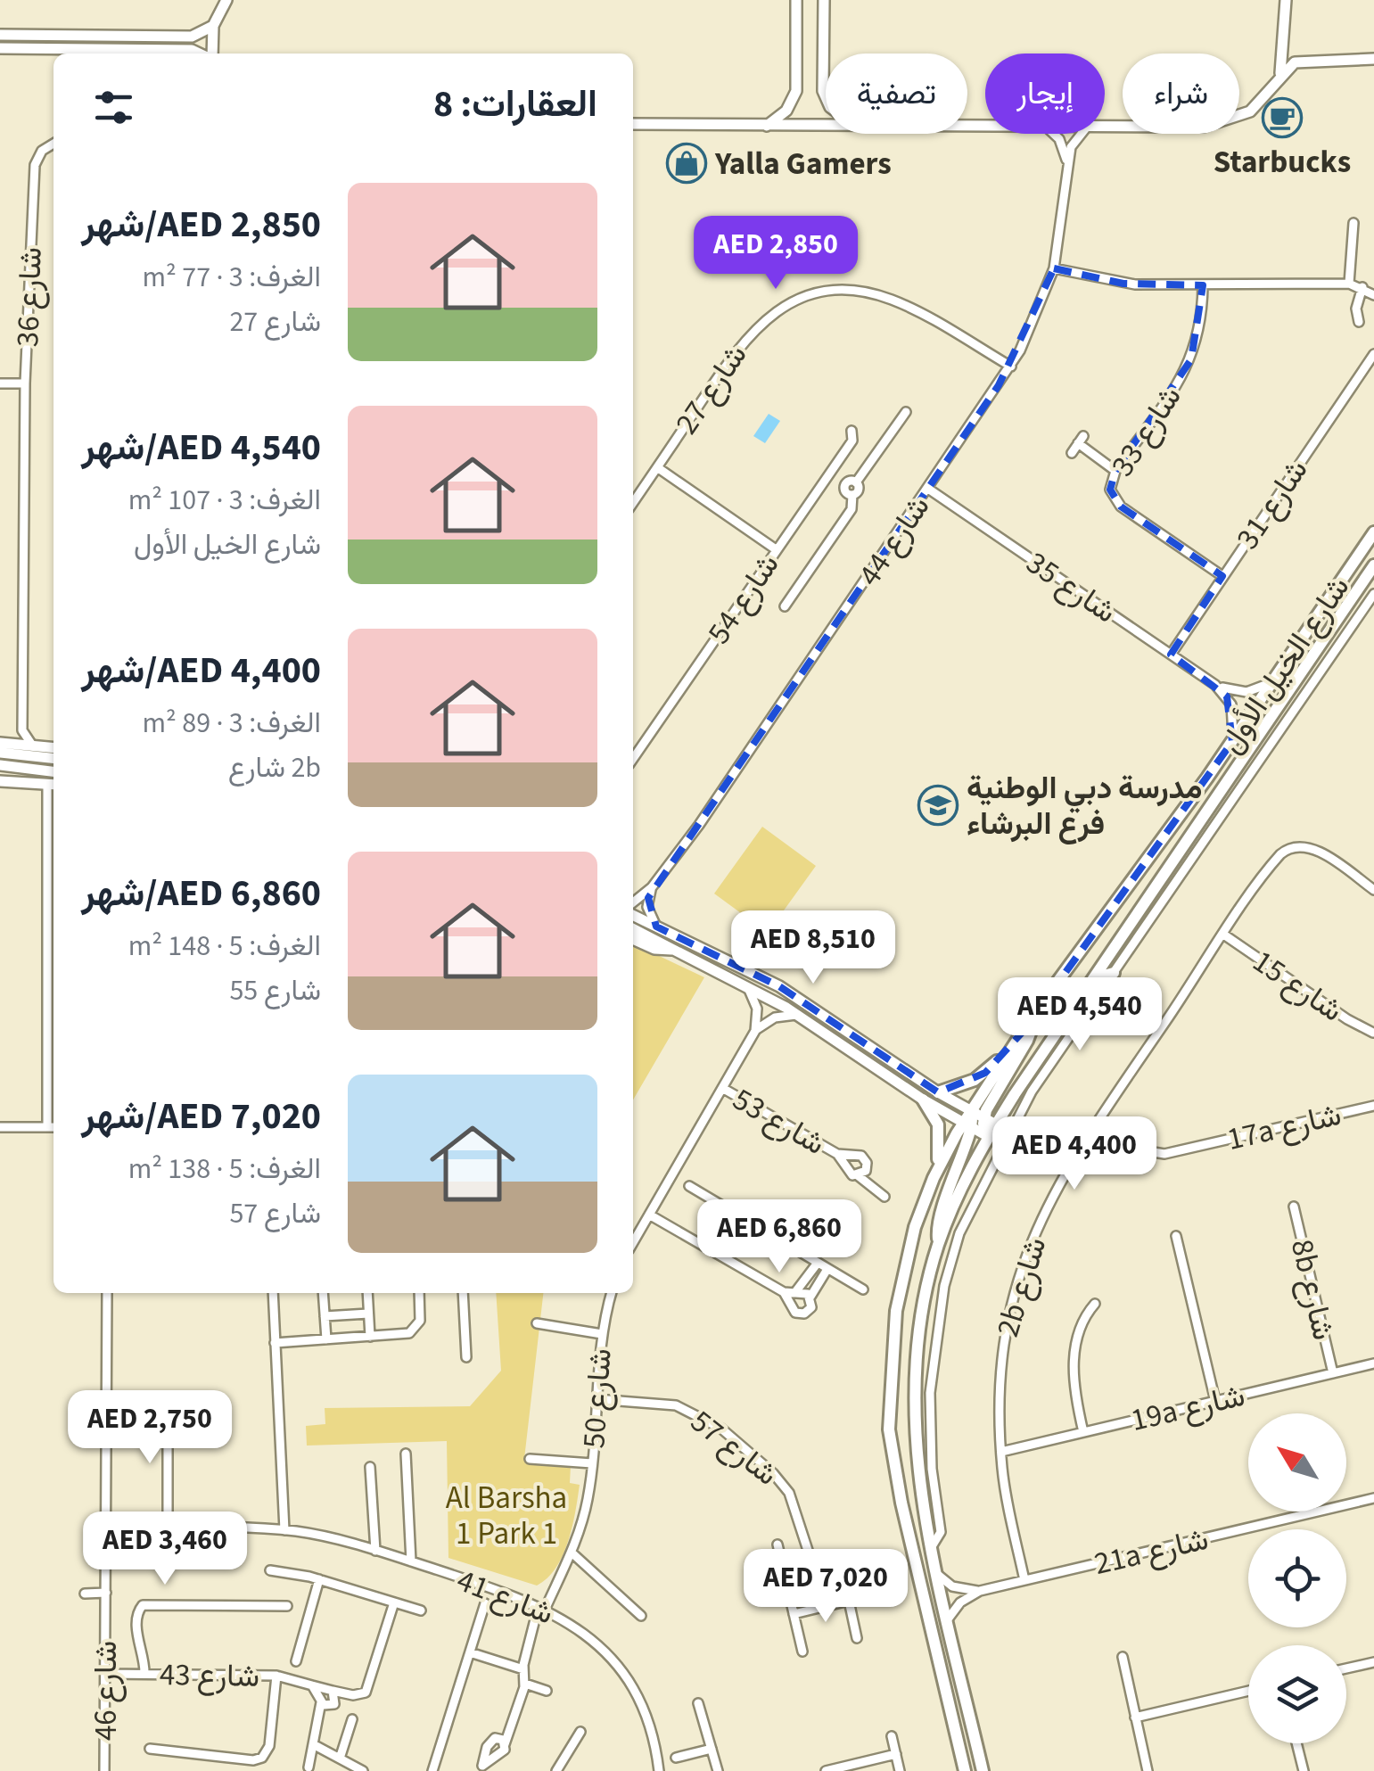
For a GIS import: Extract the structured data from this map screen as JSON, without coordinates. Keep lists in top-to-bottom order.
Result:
{
  "streets": {
    "main road": ["شارع الخيل الأول"],
    "street": [
      "شارع 36",
      "شارع 27",
      "شارع 33",
      "شارع 31",
      "شارع 44",
      "شارع 35",
      "شارع 54",
      "شارع 15",
      "شارع 53",
      "17a شارع",
      "2b شارع",
      "8b شارع",
      "شارع 50",
      "19a شارع",
      "شارع 57",
      "21a شارع",
      "شارع 41",
      "شارع 43",
      "شارع 46"
    ]
  },
  "crossings": [
    ["شارع 27", "شارع 44"],
    ["شارع 33", "شارع 31"],
    ["شارع 31", "شارع 35"],
    ["شارع 44", "شارع 35"],
    ["شارع الخيل الأول", "21a شارع"],
    ["شارع 15", "2b شارع"],
    ["17a شارع", "2b شارع"],
    ["2b شارع", "19a شارع"],
    ["2b شارع", "21a شارع"],
    ["8b شارع", "19a شارع"],
    ["شارع 50", "شارع 57"],
    ["شارع 50", "شارع 41"],
    ["شارع 41", "شارع 46"],
    ["شارع 43", "شارع 46"]
  ],
  "parks": ["Al Barsha 1 Park 1"],
  "places": {
    "cafe": ["Starbucks"],
    "shop": ["Yalla Gamers"],
    "school or university": ["مدرسة دبي الوطنية فرع البرشاء"]
  },
  "north": "top left",
  "page": {
    "chip": ["شراء", "إيجار", "تصفية"],
    "heading": "العقارات: 8",
    "list": [
      {
        "name": "AED 2,850/شهر",
        "note": "الغرف: 3 · 77 m² · شارع 27"
      },
      {
        "name": "AED 4,540/شهر",
        "note": "الغرف: 3 · 107 m² · شارع الخيل الأول"
      },
      {
        "name": "AED 4,400/شهر",
        "note": "الغرف: 3 · 89 m² · 2b شارع"
      },
      {
        "name": "AED 6,860/شهر",
        "note": "الغرف: 5 · 148 m² · شارع 55"
      },
      {
        "name": "AED 7,020/شهر",
        "note": "الغرف: 5 · 138 m² · شارع 57"
      }
    ],
    "price": [
      "AED 2,850",
      "AED 8,510",
      "AED 4,540",
      "AED 4,400",
      "AED 6,860",
      "AED 2,750",
      "AED 3,460",
      "AED 7,020"
    ]
  }
}
